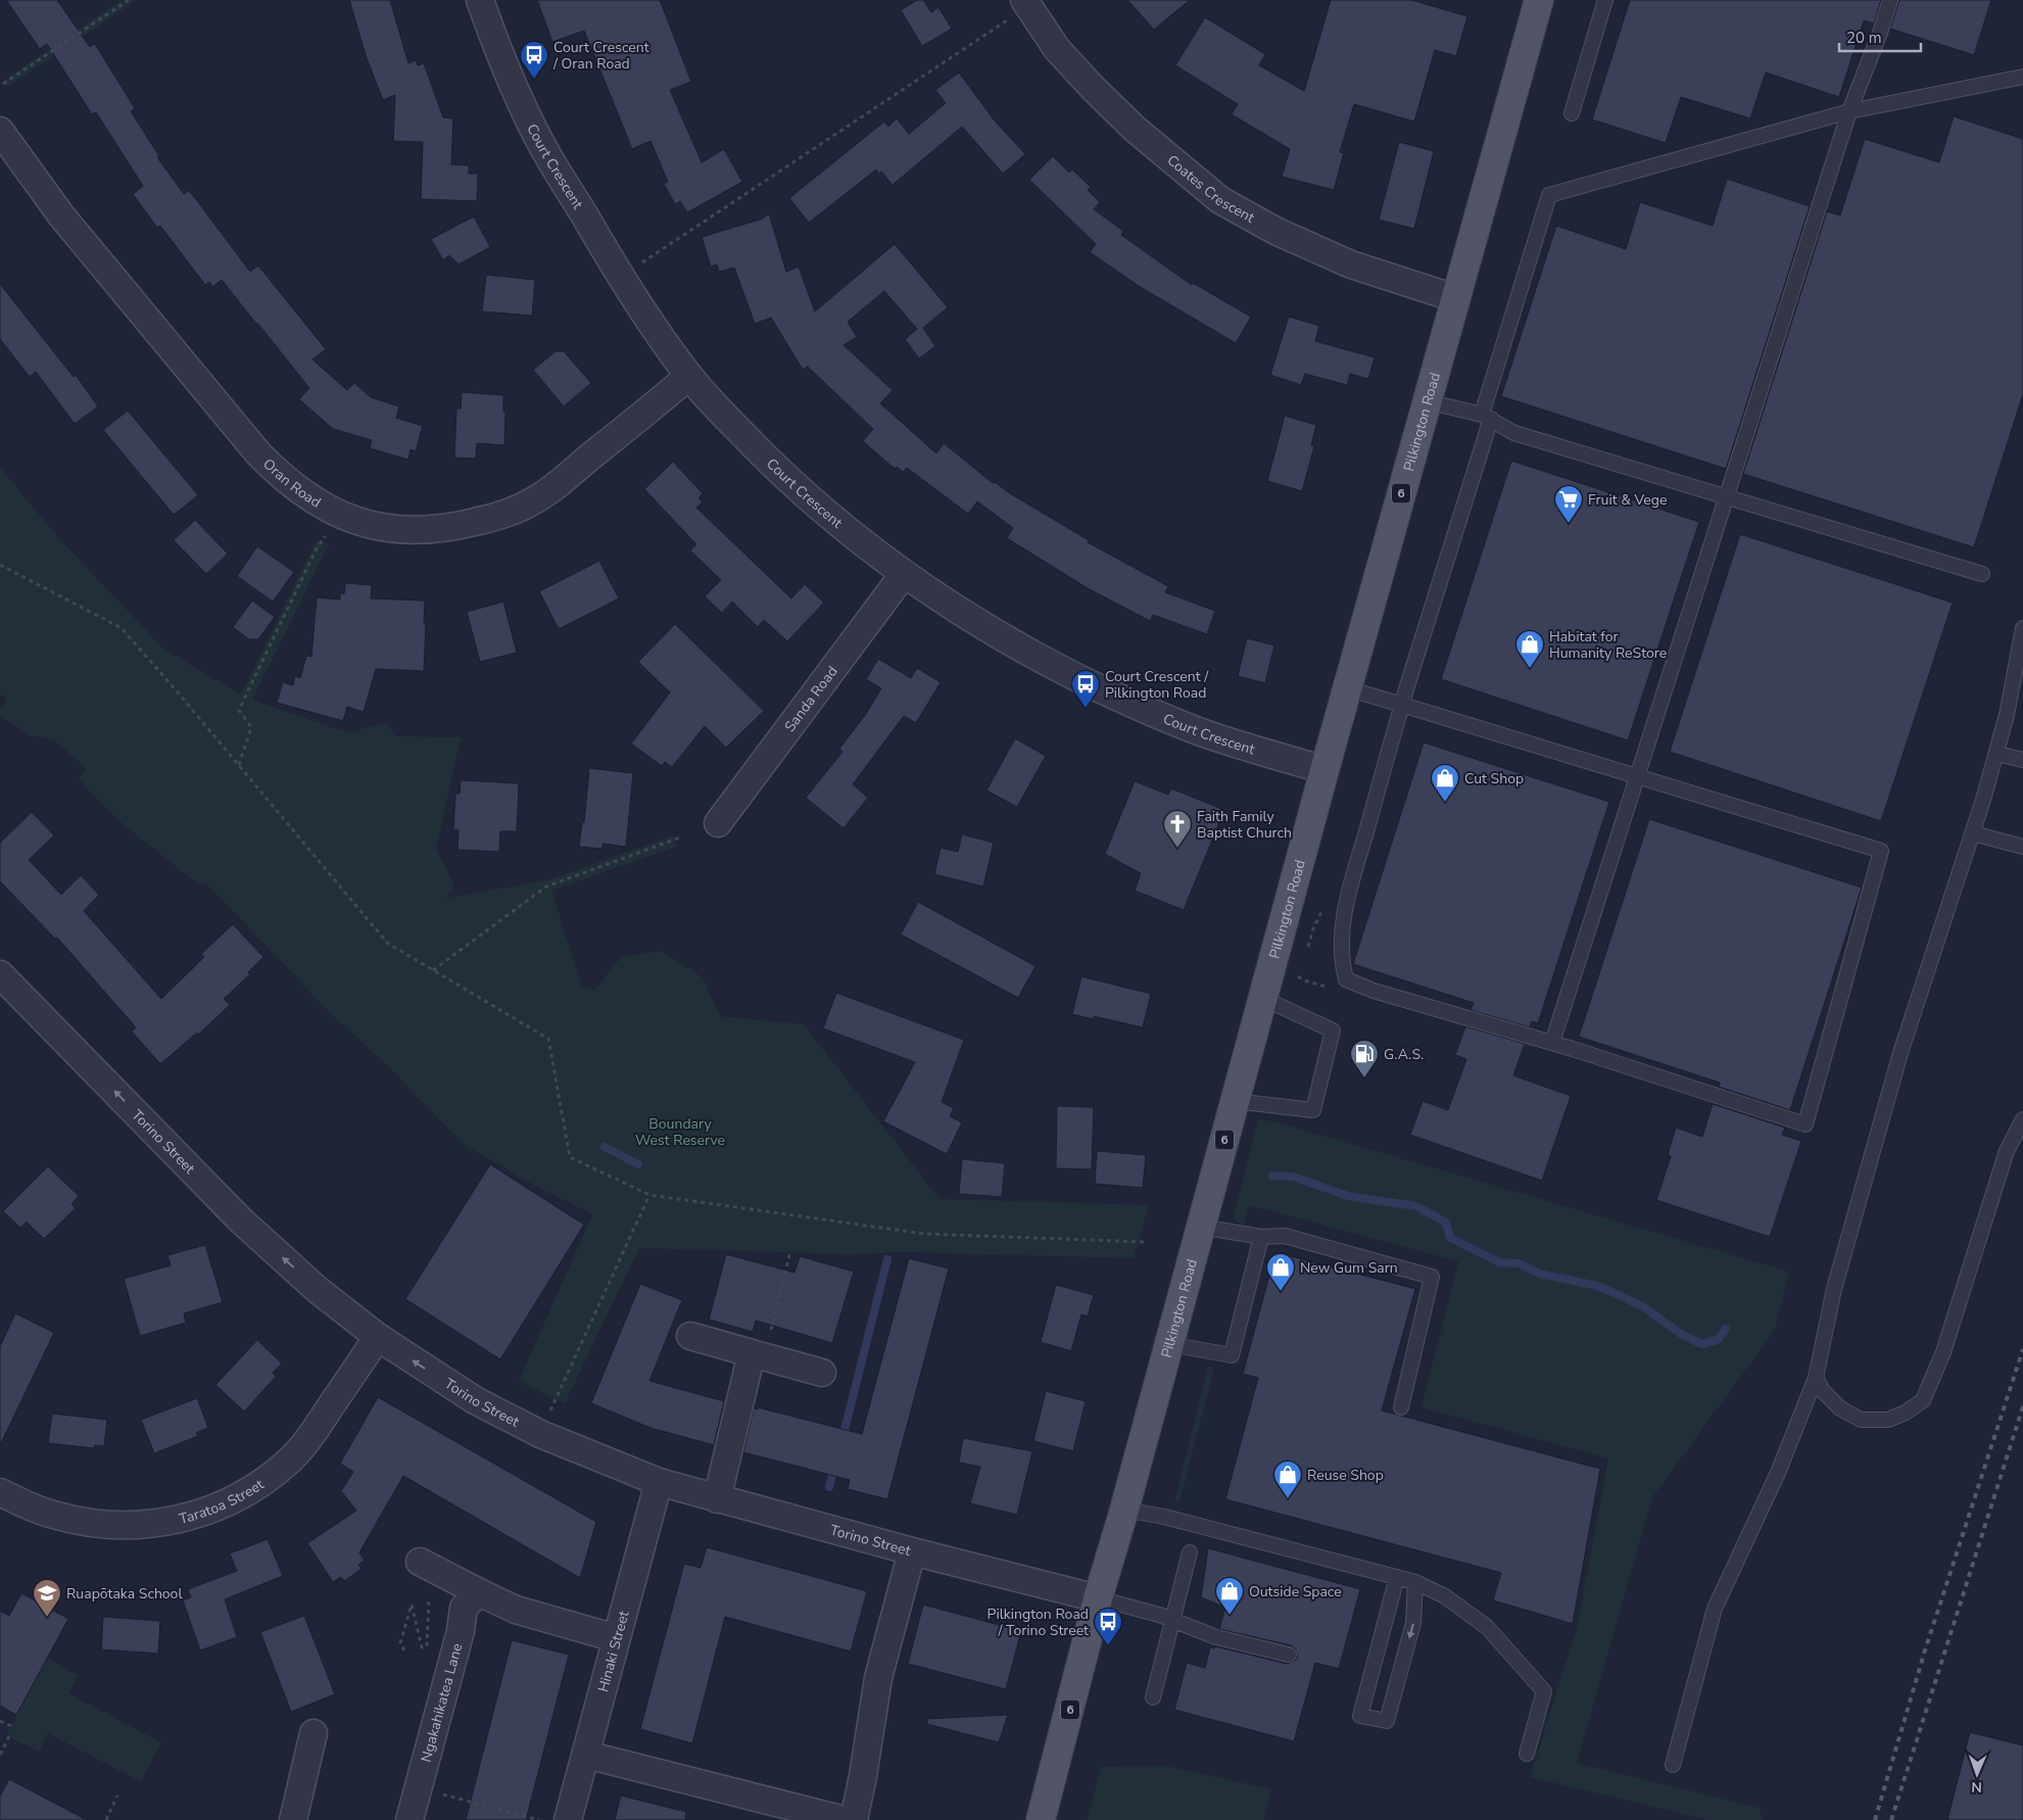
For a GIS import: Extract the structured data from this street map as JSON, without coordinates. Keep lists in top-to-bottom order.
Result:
{
  "streets": {
    "main road": ["Pilkington Road", "6"],
    "street": [
      "Court Crescent",
      "Coates Crescent",
      "Oran Road",
      "Sanda Road",
      "Torino Street",
      "Taratoa Street",
      "Hinaki Street",
      "Ngakahikatea Lane"
    ]
  },
  "crossings": [
    ["Court Crescent", "Pilkington Road"],
    ["Court Crescent", "Oran Road"],
    ["Court Crescent", "Sanda Road"],
    ["Coates Crescent", "Pilkington Road"],
    ["Pilkington Road", "Torino Street"],
    ["Torino Street", "Taratoa Street"],
    ["Torino Street", "Hinaki Street"]
  ],
  "one_way": ["Torino Street"],
  "parks": ["Boundary West Reserve"],
  "places": {
    "bus stop": ["Court Crescent / Oran Road", "Court Crescent / Pilkington Road", "Pilkington Road / Torino Street"],
    "supermarket": ["Fruit & Vege"],
    "shop": [
      "Habitat for Humanity ReStore",
      "Cut Shop",
      "New Gum Sarn",
      "Reuse Shop",
      "Outside Space"
    ],
    "church": ["Faith Family Baptist Church"],
    "fuel station": ["G.A.S."],
    "school or university": ["Ruapōtaka School"]
  },
  "scale_bar": "20 m",
  "north": "bottom"
}
